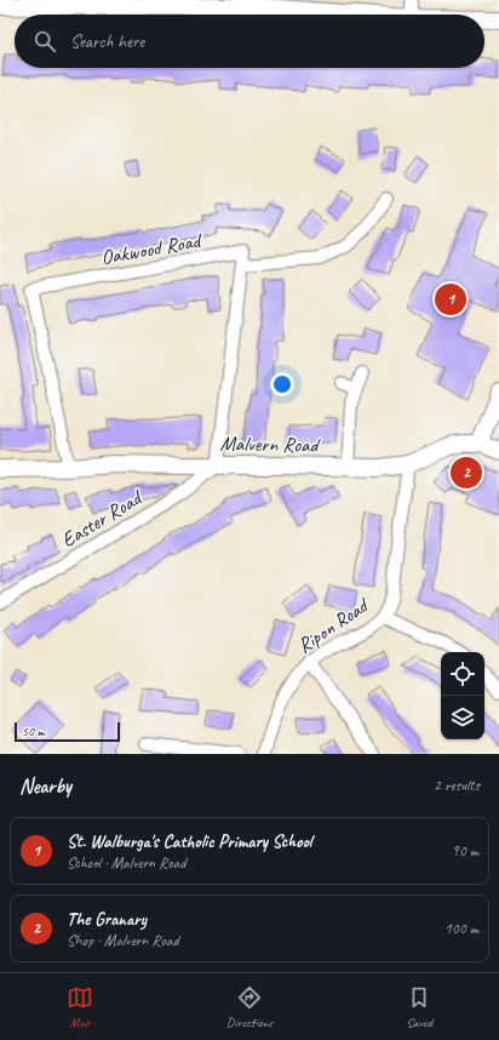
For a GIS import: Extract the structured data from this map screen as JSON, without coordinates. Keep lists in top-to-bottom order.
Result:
{
  "streets": {
    "street": [
      "Oakwood Road",
      "Malvern Road",
      "Easter Road",
      "Ripon Road"
    ]
  },
  "crossings": [
    ["Oakwood Road", "Malvern Road"],
    ["Malvern Road", "Easter Road"],
    ["Malvern Road", "Ripon Road"]
  ],
  "scale_bar": "50 m",
  "page": {
    "search": "Search here",
    "pins": ["1", "2"],
    "scale": "50 m",
    "heading": ["Nearby", "2 results"],
    "list": [
      {
        "mark": "1",
        "name": "St. Walburga's Catholic Primary School",
        "note": "School · Malvern Road",
        "value": "90 m"
      },
      {
        "mark": "2",
        "name": "The Granary",
        "note": "Shop · Malvern Road",
        "value": "100 m"
      }
    ],
    "nav": ["Map", "Directions", "Saved"]
  }
}
